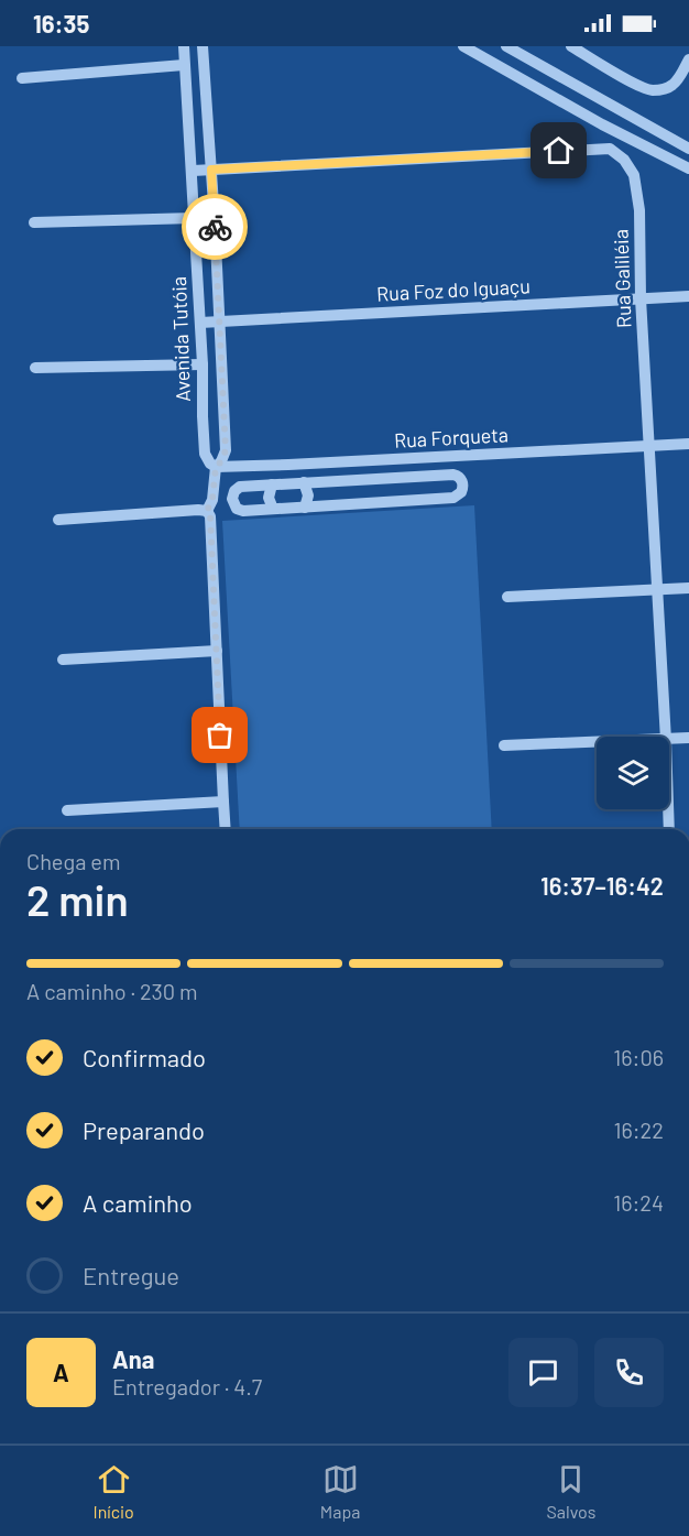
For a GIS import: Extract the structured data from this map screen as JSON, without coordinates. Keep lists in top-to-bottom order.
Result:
{
  "streets": {
    "street": [
      "Rua Galiléia",
      "Rua Foz do Iguaçu",
      "Avenida Tutóia",
      "Rua Forqueta"
    ]
  },
  "crossings": [
    ["Rua Galiléia", "Rua Foz do Iguaçu"],
    ["Rua Galiléia", "Avenida Tutóia"],
    ["Rua Galiléia", "Rua Forqueta"],
    ["Rua Foz do Iguaçu", "Avenida Tutóia"],
    ["Avenida Tutóia", "Rua Forqueta"]
  ],
  "page": {
    "status": "16:35",
    "heading": ["2 min", "Chega em", "16:37–16:42"],
    "panel": ["Ana", "Entregador · 4.7"],
    "bar": "A caminho · 230 m",
    "list": [
      ["Confirmado", "16:06"],
      ["Preparando", "16:22"],
      ["A caminho", "16:24"],
      "Entregue"
    ],
    "round": "A",
    "tabs": ["Início", "Mapa", "Salvos"]
  }
}
